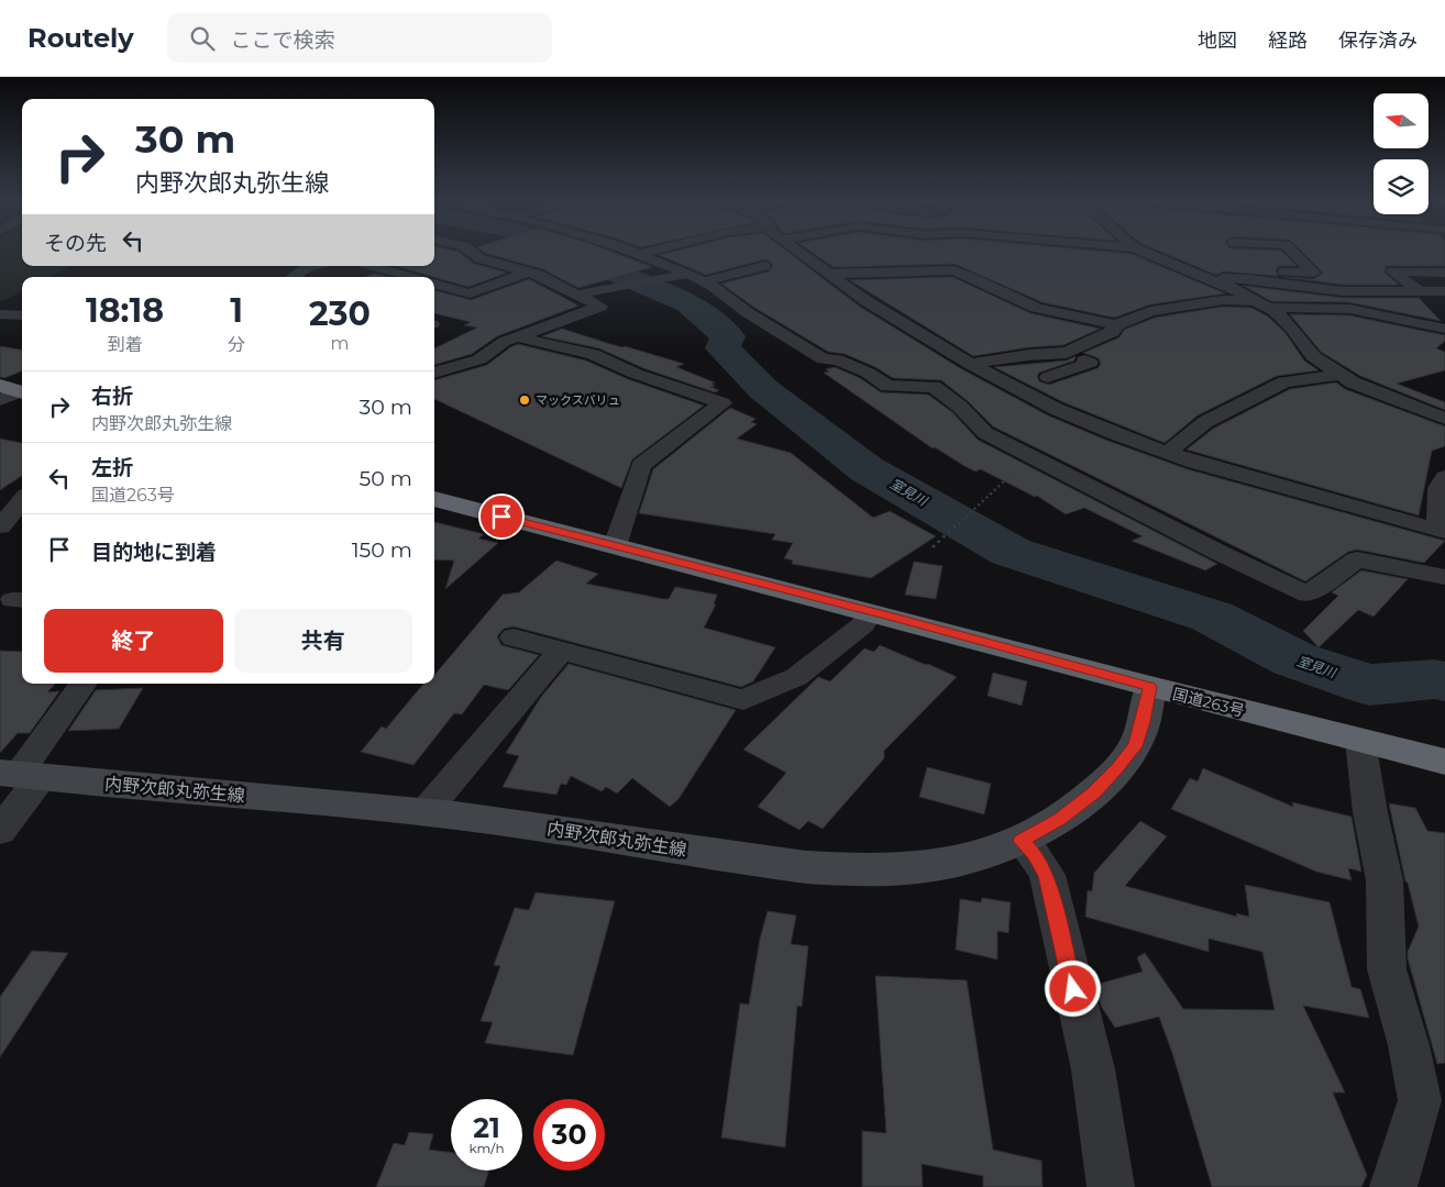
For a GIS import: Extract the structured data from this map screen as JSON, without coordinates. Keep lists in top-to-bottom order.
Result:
{
  "streets": {
    "highway": ["国道263号"],
    "main road": ["内野次郎丸弥生線"]
  },
  "crossings": [
    ["国道263号", "内野次郎丸弥生線"]
  ],
  "water": ["室見川"],
  "places": ["マックスバリュ"],
  "north": "left",
  "page": {
    "header": "Routely",
    "search": "ここで検索",
    "nav": ["地図", "経路", "保存済み"],
    "turn": ["30 m", "内野次郎丸弥生線"],
    "then": "その先",
    "eta": [
      "18:18",
      "到着",
      "1",
      "分",
      "230",
      "m"
    ],
    "list": [
      {
        "name": "右折",
        "note": "内野次郎丸弥生線",
        "value": "30 m"
      },
      {
        "name": "左折",
        "note": "国道263号",
        "value": "50 m"
      },
      {
        "name": "目的地に到着",
        "value": "150 m"
      }
    ],
    "buttons": ["終了", "共有"],
    "speed": "21 km/h",
    "limit": "30"
  }
}
